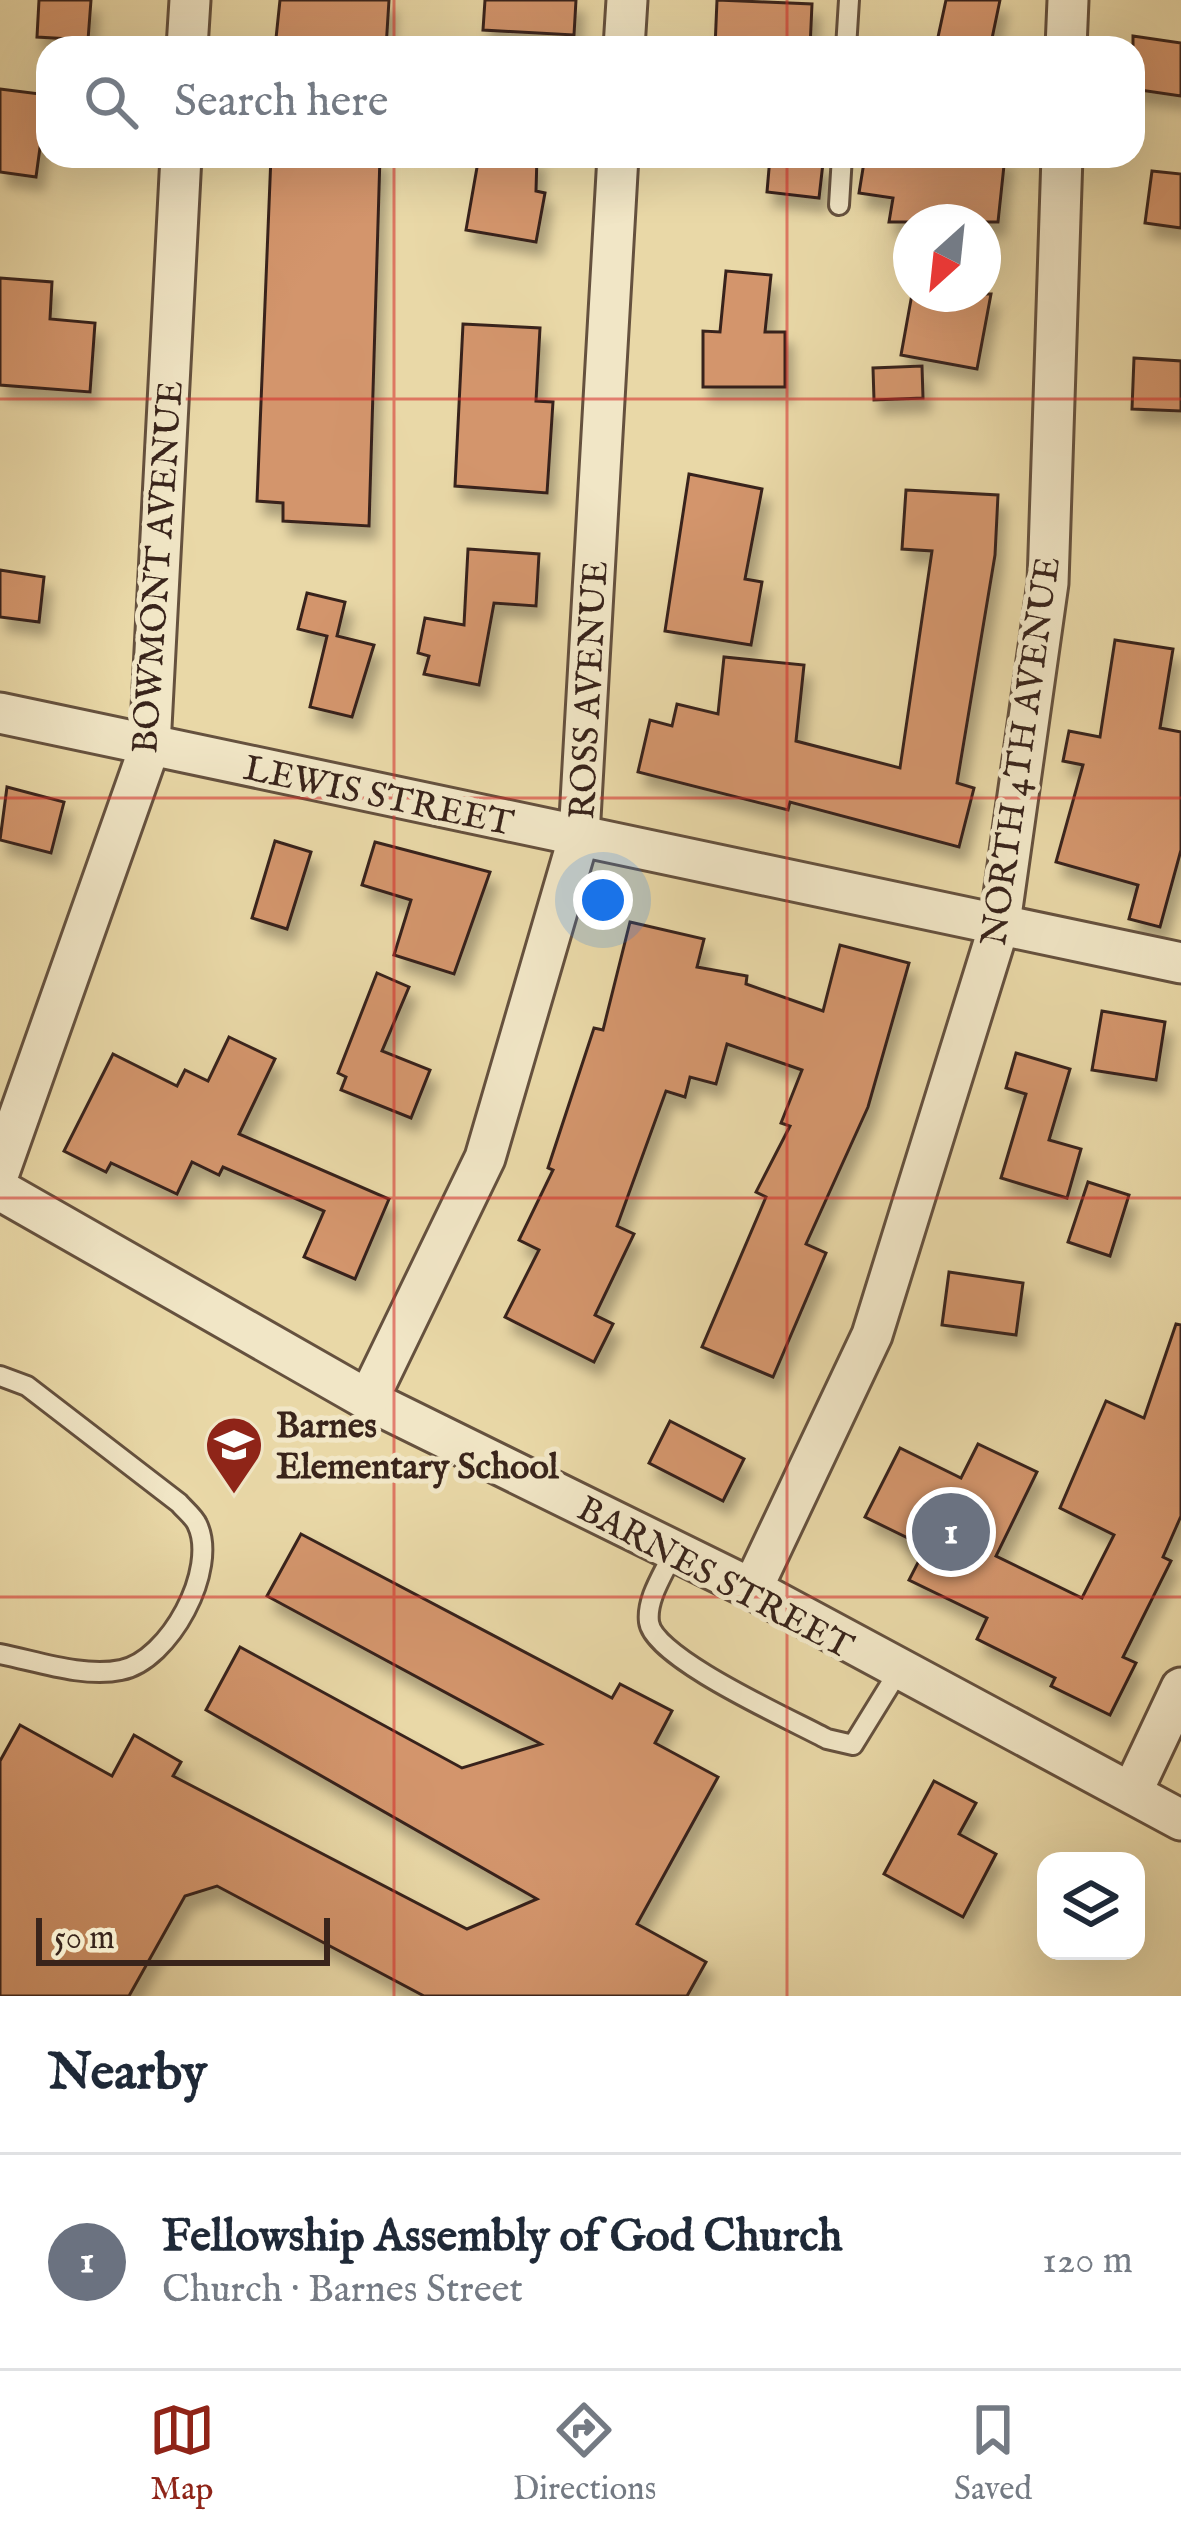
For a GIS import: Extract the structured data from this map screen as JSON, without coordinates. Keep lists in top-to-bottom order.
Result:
{
  "streets": {
    "street": [
      "BOWMONT AVENUE",
      "ROSS AVENUE",
      "NORTH 4TH AVENUE",
      "LEWIS STREET",
      "BARNES STREET"
    ]
  },
  "crossings": [
    ["BOWMONT AVENUE", "LEWIS STREET"],
    ["ROSS AVENUE", "LEWIS STREET"],
    ["ROSS AVENUE", "BARNES STREET"],
    ["NORTH 4TH AVENUE", "LEWIS STREET"],
    ["NORTH 4TH AVENUE", "BARNES STREET"]
  ],
  "places": {
    "school or university": ["Barnes Elementary School"]
  },
  "scale_bar": "50 m",
  "north": "bottom left",
  "page": {
    "search": "Search here",
    "pins": "1",
    "scale": "50 m",
    "heading": "Nearby",
    "list": [
      {
        "mark": "1",
        "name": "Fellowship Assembly of God Church",
        "note": "Church · Barnes Street",
        "value": "120 m"
      }
    ],
    "nav": ["Map", "Directions", "Saved"]
  }
}
